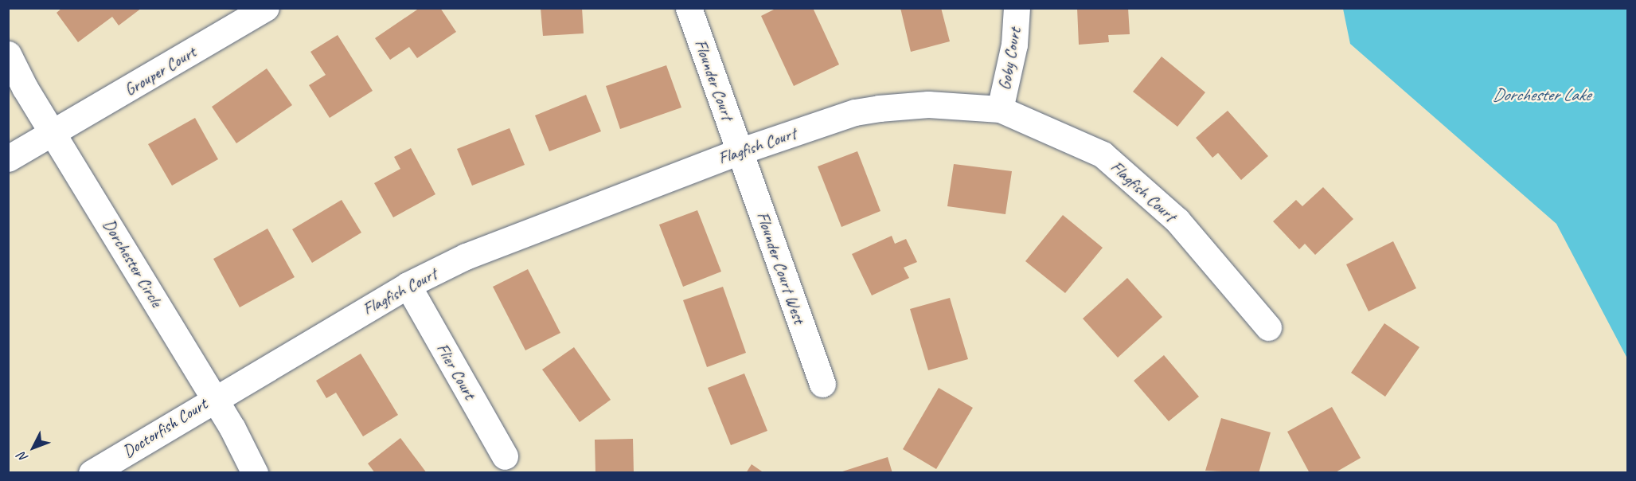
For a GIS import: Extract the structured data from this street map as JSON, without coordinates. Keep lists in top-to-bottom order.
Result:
{
  "streets": {
    "street": [
      "Goby Court",
      "Grouper Court",
      "Flounder Court",
      "Flagfish Court",
      "Dorchester Circle",
      "Flounder Court West",
      "Flier Court",
      "Doctorfish Court"
    ]
  },
  "crossings": [
    ["Goby Court", "Flagfish Court"],
    ["Grouper Court", "Dorchester Circle"],
    ["Flounder Court", "Flagfish Court"],
    ["Flounder Court", "Flounder Court West"],
    ["Flagfish Court", "Dorchester Circle"],
    ["Flagfish Court", "Flounder Court West"],
    ["Flagfish Court", "Flier Court"],
    ["Flagfish Court", "Doctorfish Court"],
    ["Dorchester Circle", "Doctorfish Court"]
  ],
  "water": ["Dorchester Lake"],
  "north": "bottom left"
}
